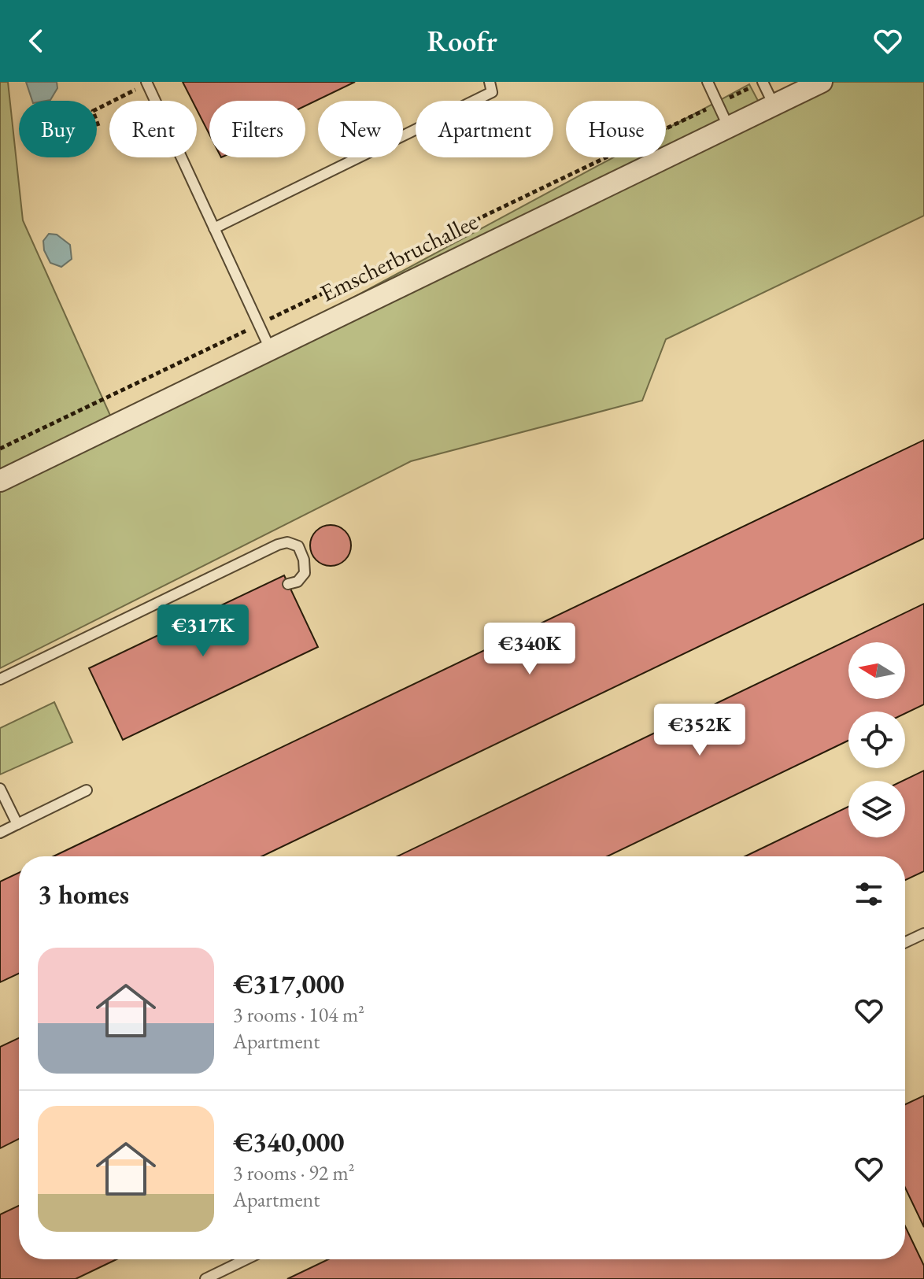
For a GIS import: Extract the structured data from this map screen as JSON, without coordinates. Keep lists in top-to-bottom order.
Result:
{
  "streets": {
    "street": ["Emscherbruchallee"]
  },
  "north": "left",
  "page": {
    "header": "Roofr",
    "chip": [
      "Buy",
      "Rent",
      "Filters",
      "New",
      "Apartment",
      "House"
    ],
    "price": ["€317K", "€340K", "€352K"],
    "heading": "3 homes",
    "list": [
      {
        "name": "€317,000",
        "note": "3 rooms · 104 m² · Apartment"
      },
      {
        "name": "€340,000",
        "note": "3 rooms · 92 m² · Apartment"
      }
    ]
  }
}
